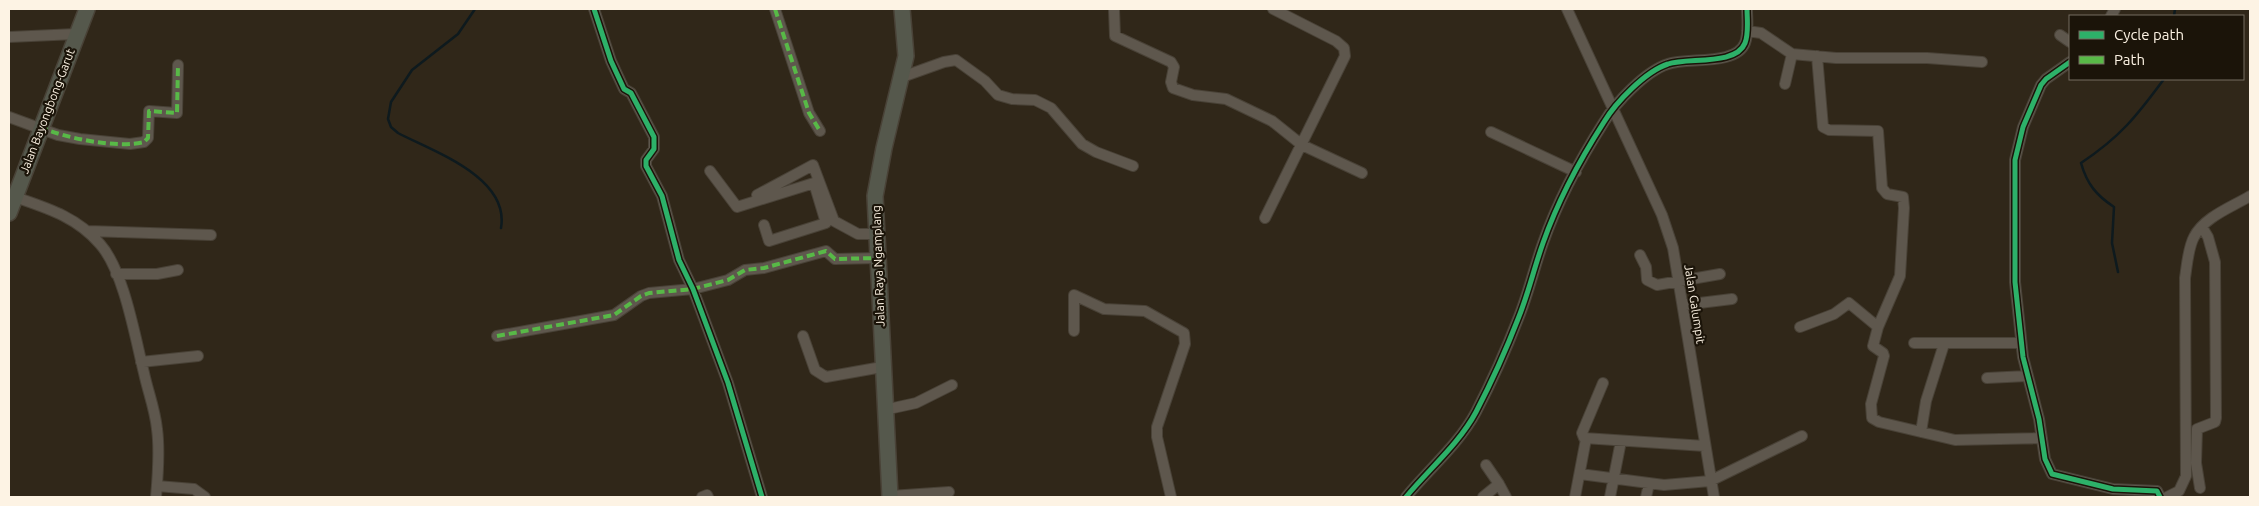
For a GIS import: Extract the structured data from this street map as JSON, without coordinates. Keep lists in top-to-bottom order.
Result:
{
  "streets": {
    "main road": ["Jalan Bayongbong-Garut", "Jalan Raya Ngamplang"],
    "street": ["Jalan Galumpit"]
  },
  "legend": ["Cycle path", "Path"]
}
